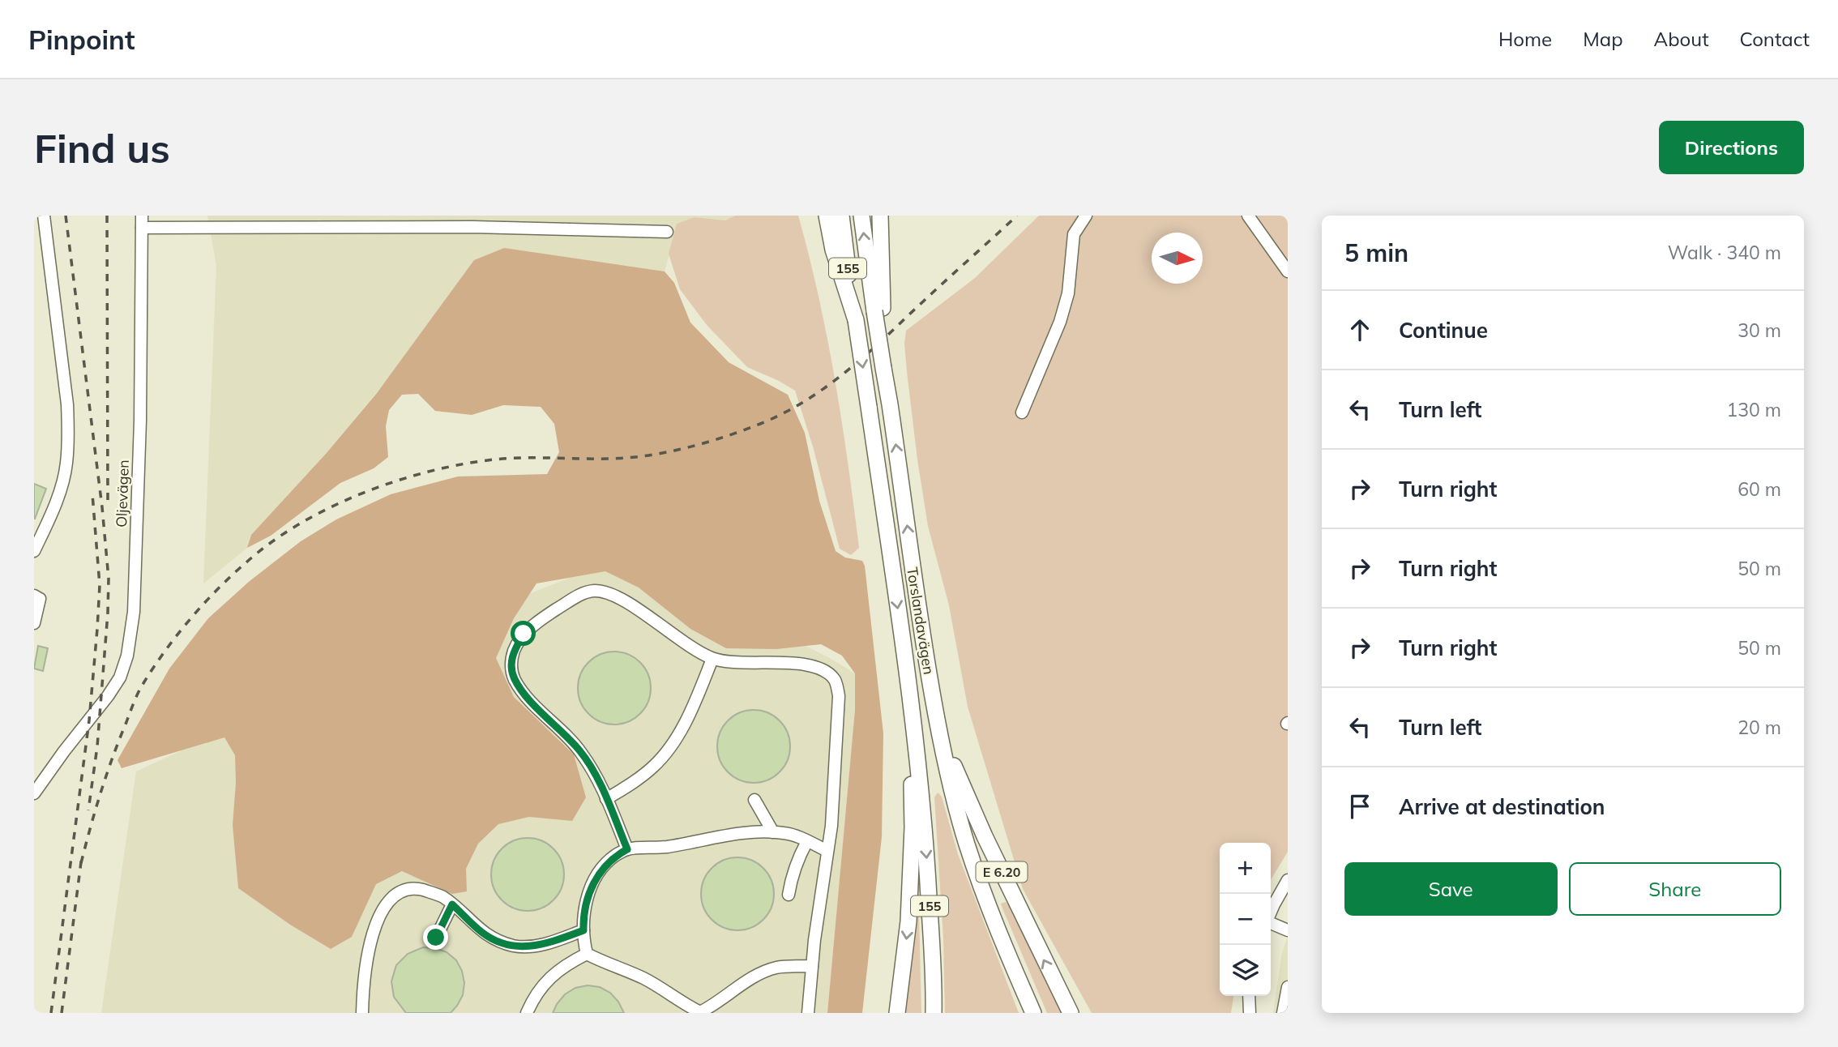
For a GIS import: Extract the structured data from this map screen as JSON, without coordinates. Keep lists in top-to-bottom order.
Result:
{
  "streets": {
    "main road": ["155", "Torslandavägen", "E 6.20"],
    "street": ["Oljevägen"]
  },
  "crossings": [
    ["155", "Torslandavägen"],
    ["Torslandavägen", "E 6.20"]
  ],
  "north": "right",
  "page": {
    "header": "Pinpoint",
    "nav": [
      "Home",
      "Map",
      "About",
      "Contact"
    ],
    "buttons": [
      "Directions",
      ["Save", "Share"]
    ],
    "title": "Find us",
    "heading": ["5 min", "Walk · 340 m"],
    "list": [
      ["Continue", "30 m"],
      ["Turn left", "130 m"],
      ["Turn right", "60 m"],
      ["Turn right", "50 m"],
      ["Turn right", "50 m"],
      ["Turn left", "20 m"],
      "Arrive at destination"
    ],
    "map_buttons": ["+", "−"]
  }
}
